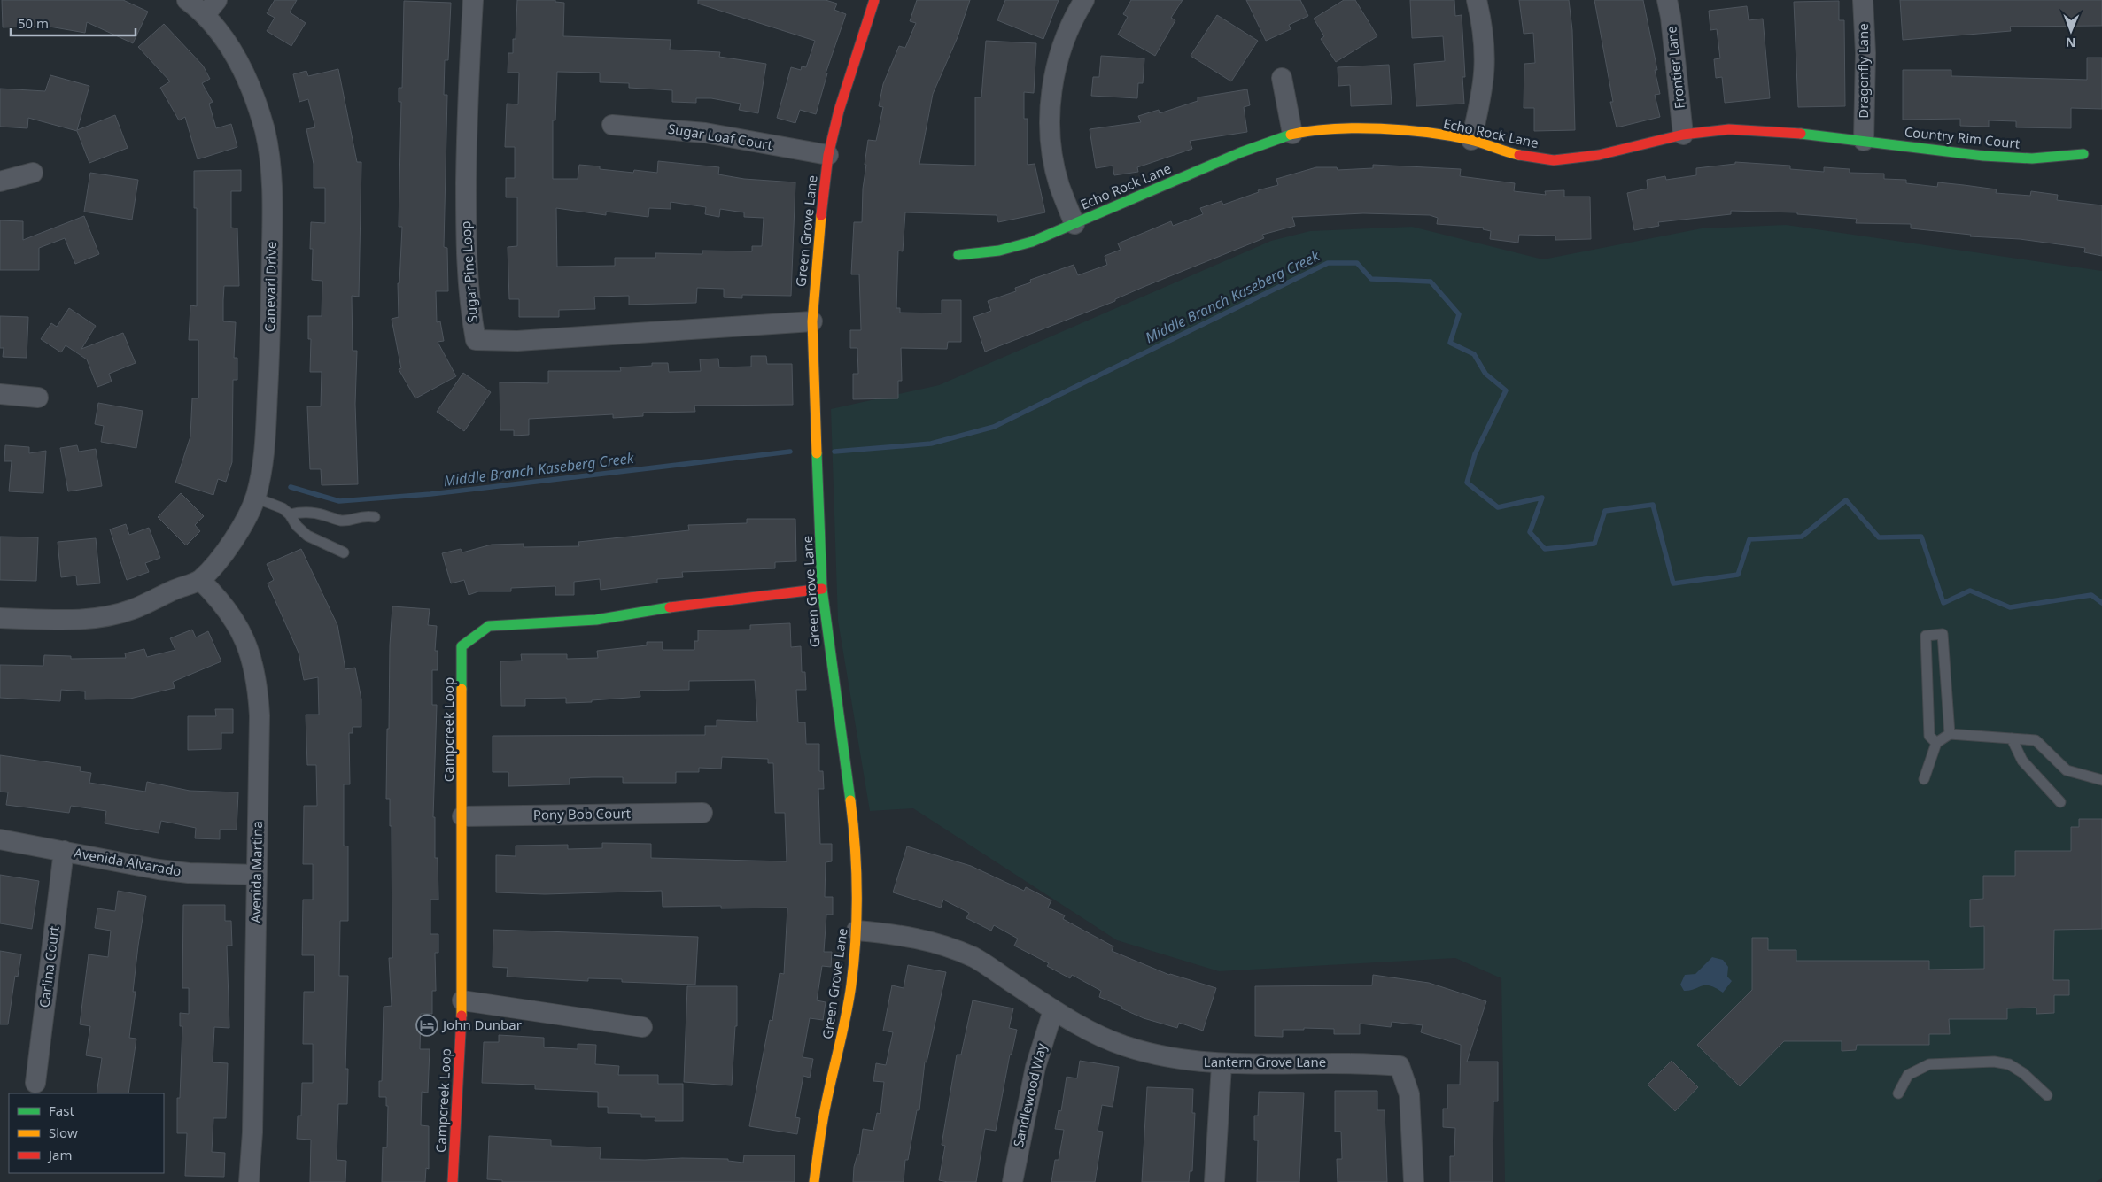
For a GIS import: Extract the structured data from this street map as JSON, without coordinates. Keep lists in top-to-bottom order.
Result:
{
  "streets": {
    "street": [
      "Frontier Lane",
      "Dragonfly Lane",
      "Echo Rock Lane",
      "Sugar Loaf Court",
      "Country Rim Court",
      "Green Grove Lane",
      "Sugar Pine Loop",
      "Canevari Drive",
      "Campcreek Loop",
      "Pony Bob Court",
      "Avenida Alvarado",
      "Avenida Martina",
      "Carlina Court",
      "Lantern Grove Lane",
      "Sandlewood Way"
    ]
  },
  "crossings": [
    ["Frontier Lane", "Echo Rock Lane"],
    ["Dragonfly Lane", "Echo Rock Lane"],
    ["Dragonfly Lane", "Country Rim Court"],
    ["Echo Rock Lane", "Country Rim Court"],
    ["Sugar Loaf Court", "Green Grove Lane"],
    ["Green Grove Lane", "Sugar Pine Loop"],
    ["Green Grove Lane", "Campcreek Loop"],
    ["Green Grove Lane", "Lantern Grove Lane"],
    ["Canevari Drive", "Avenida Martina"],
    ["Campcreek Loop", "Pony Bob Court"],
    ["Avenida Alvarado", "Avenida Martina"],
    ["Avenida Alvarado", "Carlina Court"],
    ["Lantern Grove Lane", "Sandlewood Way"]
  ],
  "water": ["Middle Branch Kaseberg Creek"],
  "places": {
    "hotel": ["John Dunbar"]
  },
  "legend": ["Fast", "Slow", "Jam"],
  "scale_bar": "50 m",
  "north": "bottom"
}
